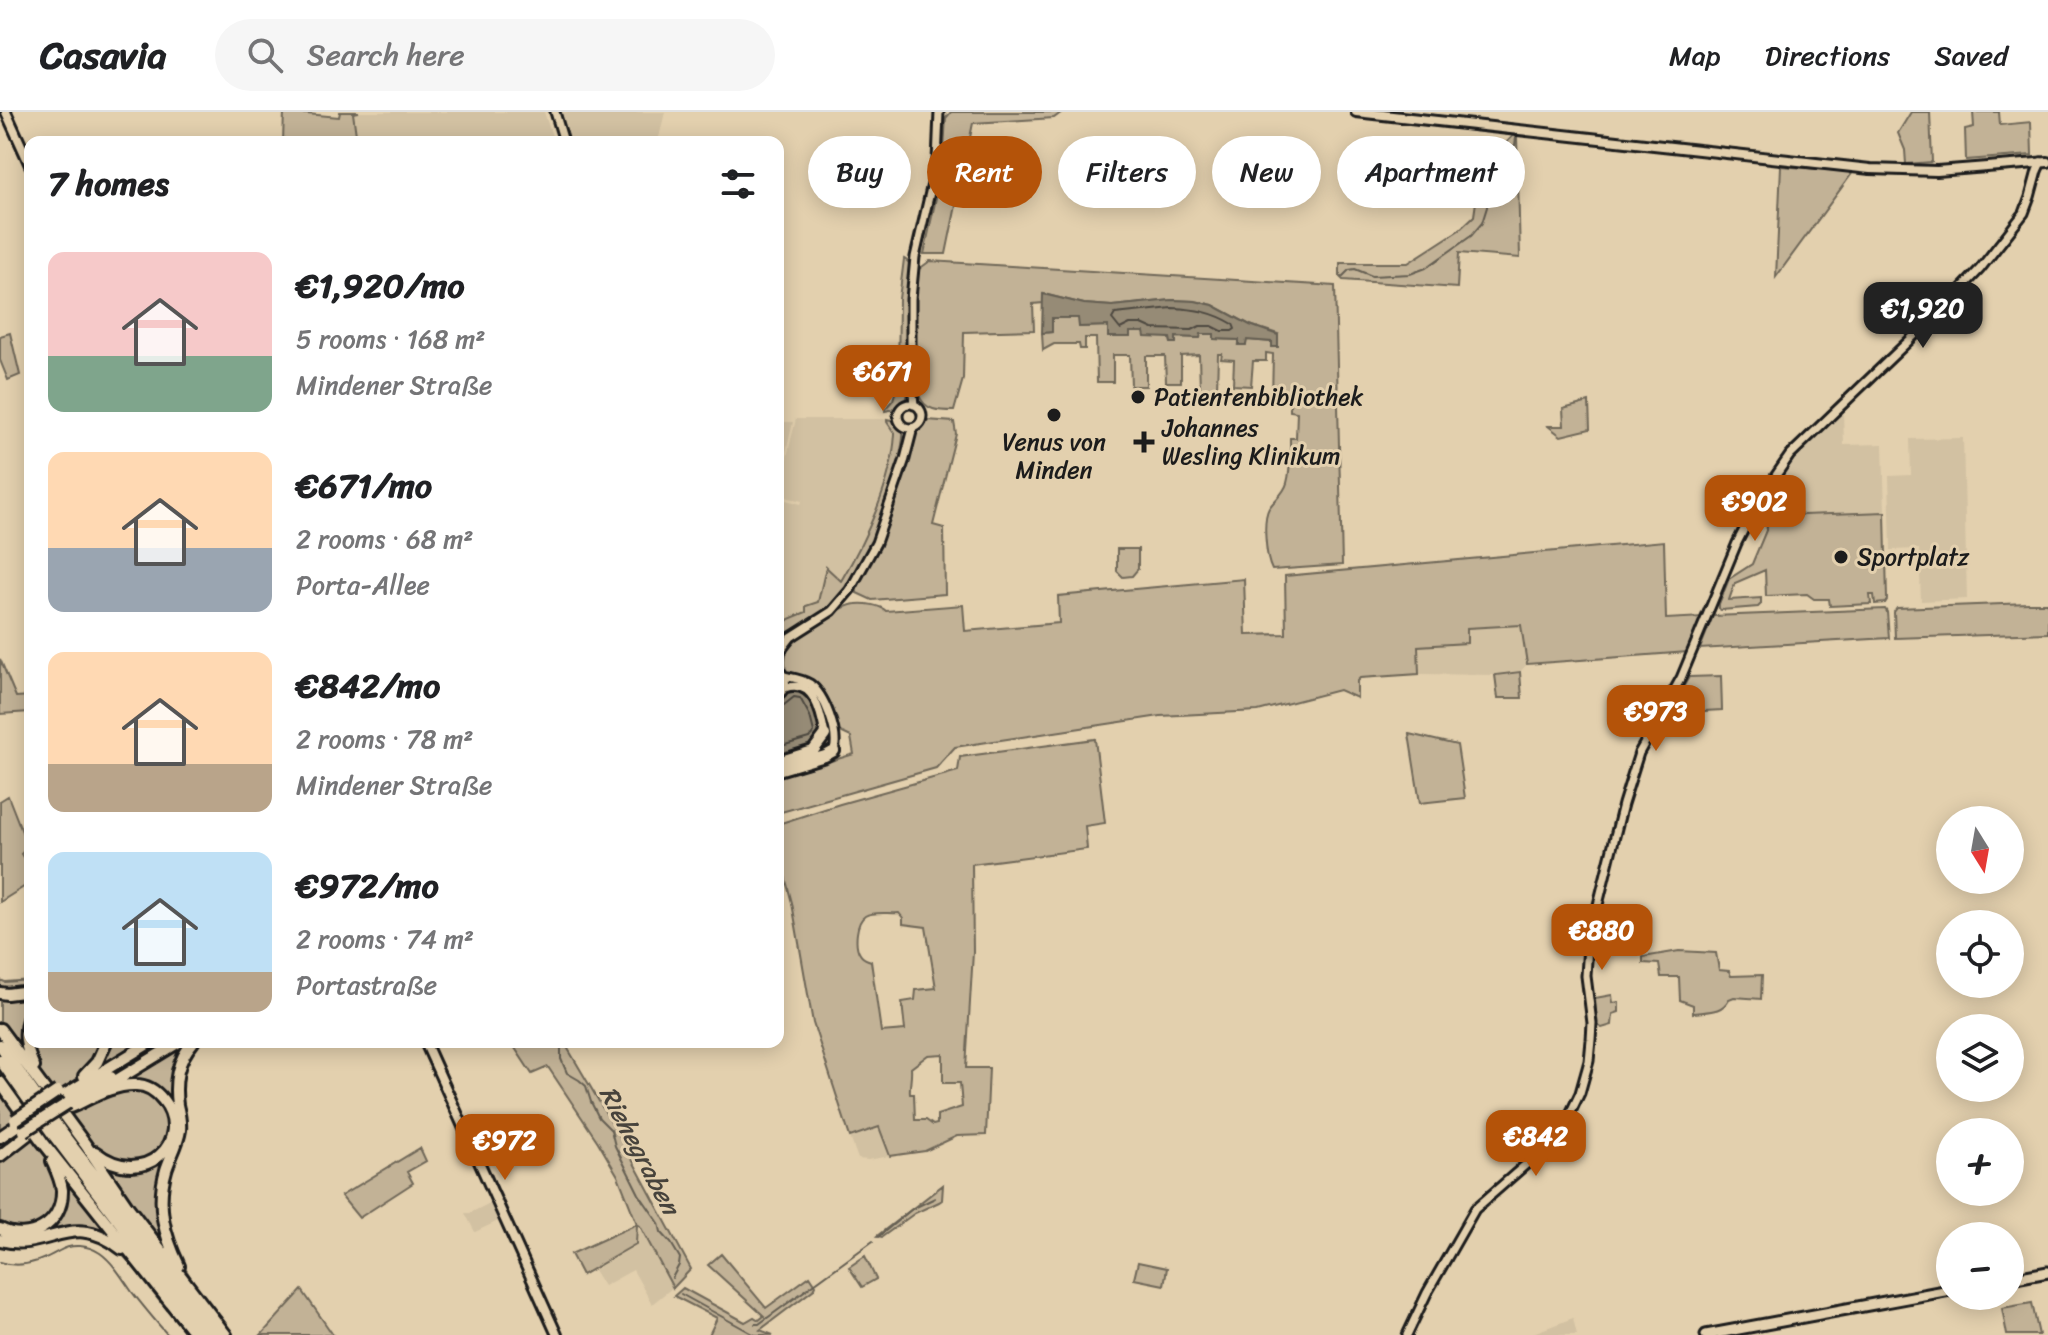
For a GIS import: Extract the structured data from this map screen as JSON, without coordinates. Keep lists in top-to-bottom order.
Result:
{
  "water": ["Riehegraben"],
  "places": {
    "other": ["Patientenbibliothek", "Venus von Minden", "Sportplatz"],
    "health": ["Johannes Wesling Klinikum"]
  },
  "north": "bottom",
  "page": {
    "header": "Casavia",
    "search": "Search here",
    "nav": ["Map", "Directions", "Saved"],
    "chip": [
      "Buy",
      "Rent",
      "Filters",
      "New",
      "Apartment"
    ],
    "heading": "7 homes",
    "list": [
      {
        "name": "€1,920/mo",
        "note": "5 rooms · 168 m² · Mindener Straße"
      },
      {
        "name": "€671/mo",
        "note": "2 rooms · 68 m² · Porta-Allee"
      },
      {
        "name": "€842/mo",
        "note": "2 rooms · 78 m² · Mindener Straße"
      },
      {
        "name": "€972/mo",
        "note": "2 rooms · 74 m² · Portastraße"
      }
    ],
    "price": [
      "€1,920",
      "€671",
      "€902",
      "€973",
      "€880",
      "€842",
      "€972"
    ],
    "map_buttons": ["+", "−"]
  }
}
